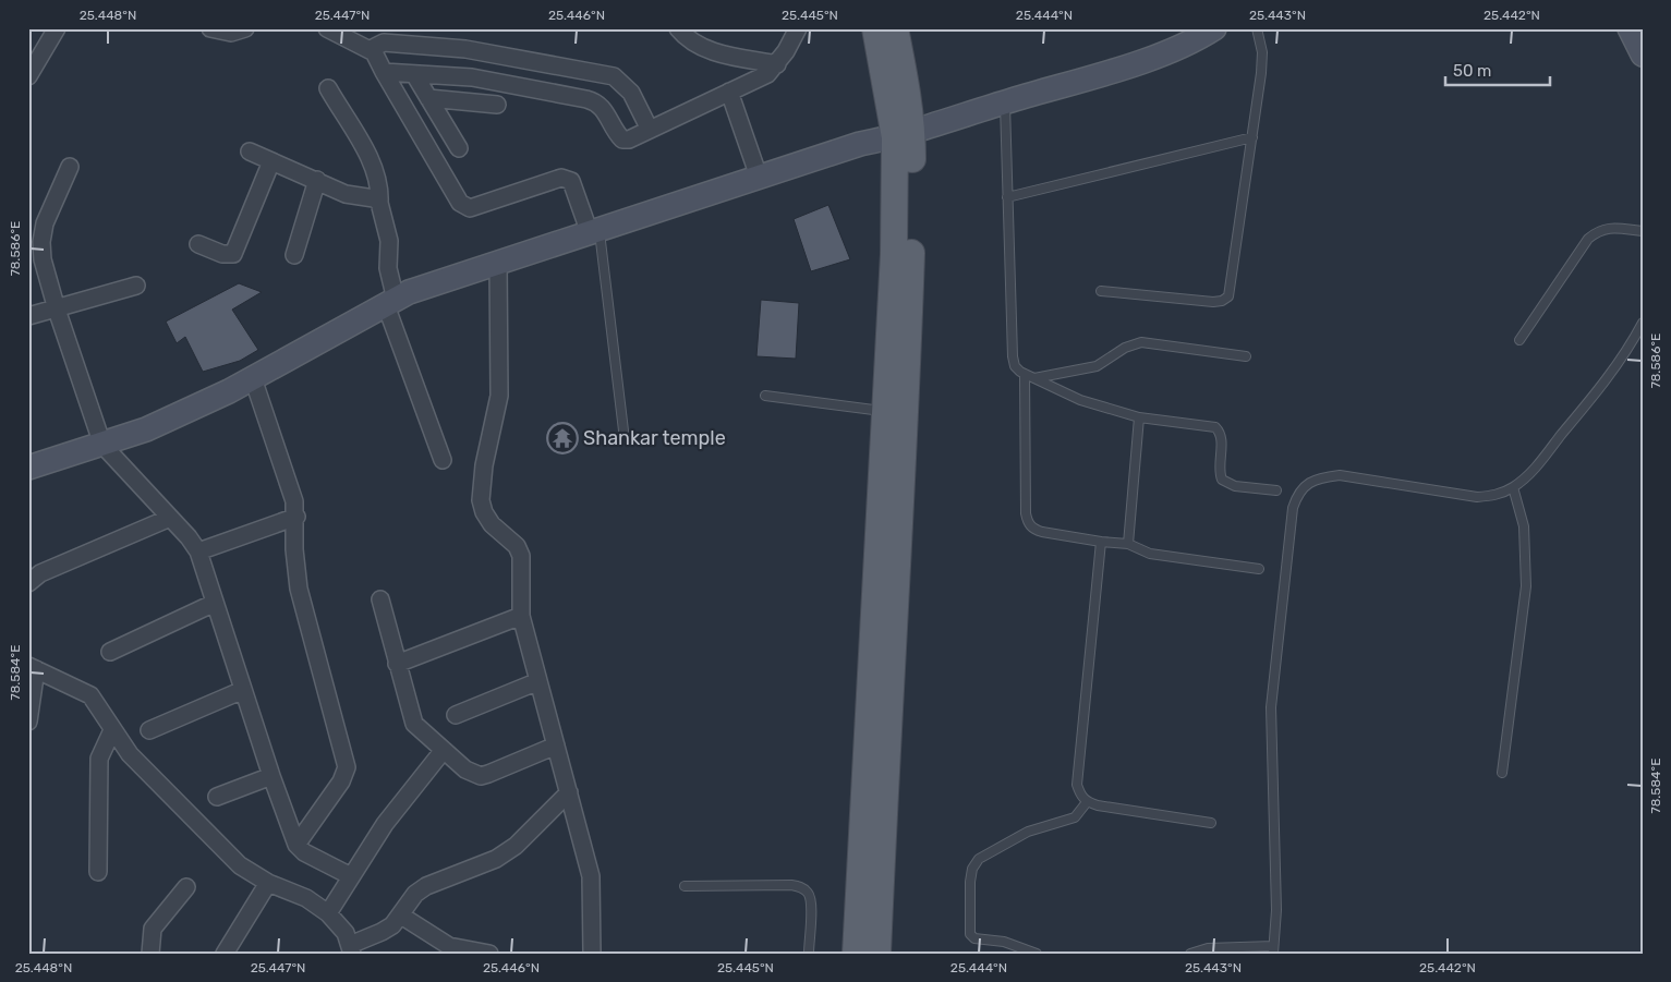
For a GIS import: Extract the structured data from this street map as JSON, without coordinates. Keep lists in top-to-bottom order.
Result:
{
  "places": {
    "temple": ["Shankar temple"]
  },
  "scale_bar": "50 m",
  "coordinates": [
    "25.448°N",
    "25.447°N",
    "25.446°N",
    "25.445°N",
    "25.444°N",
    "25.443°N",
    "25.442°N",
    "78.586°E",
    "78.584°E"
  ]
}
